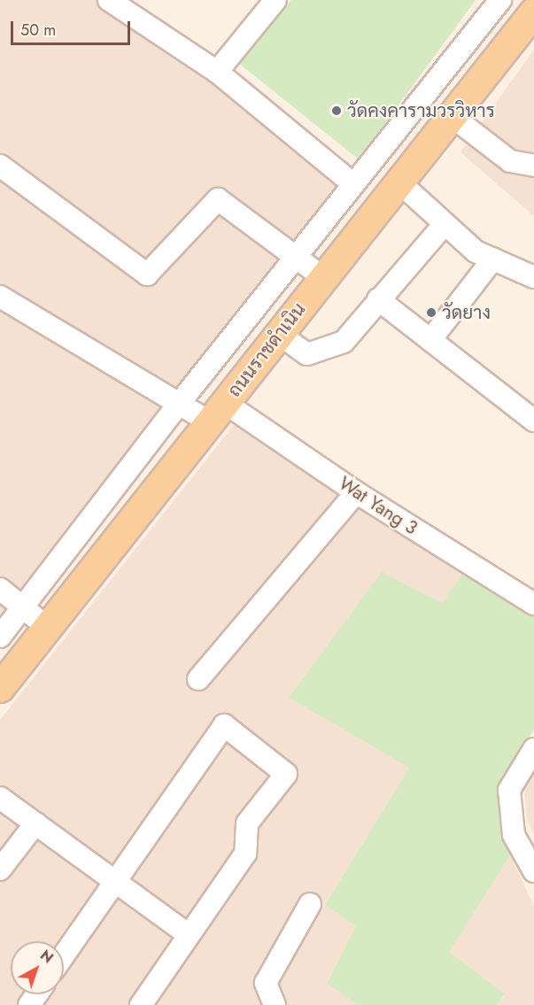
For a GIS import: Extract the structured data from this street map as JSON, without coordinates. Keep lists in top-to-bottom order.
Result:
{
  "streets": {
    "main road": ["ถนนราชดำเนิน"],
    "street": ["Wat Yang 3"]
  },
  "crossings": [
    ["ถนนราชดำเนิน", "Wat Yang 3"]
  ],
  "places": ["วัดคงคารามวรวิหาร", "วัดยาง"],
  "scale_bar": "50 m",
  "north": "top right"
}
